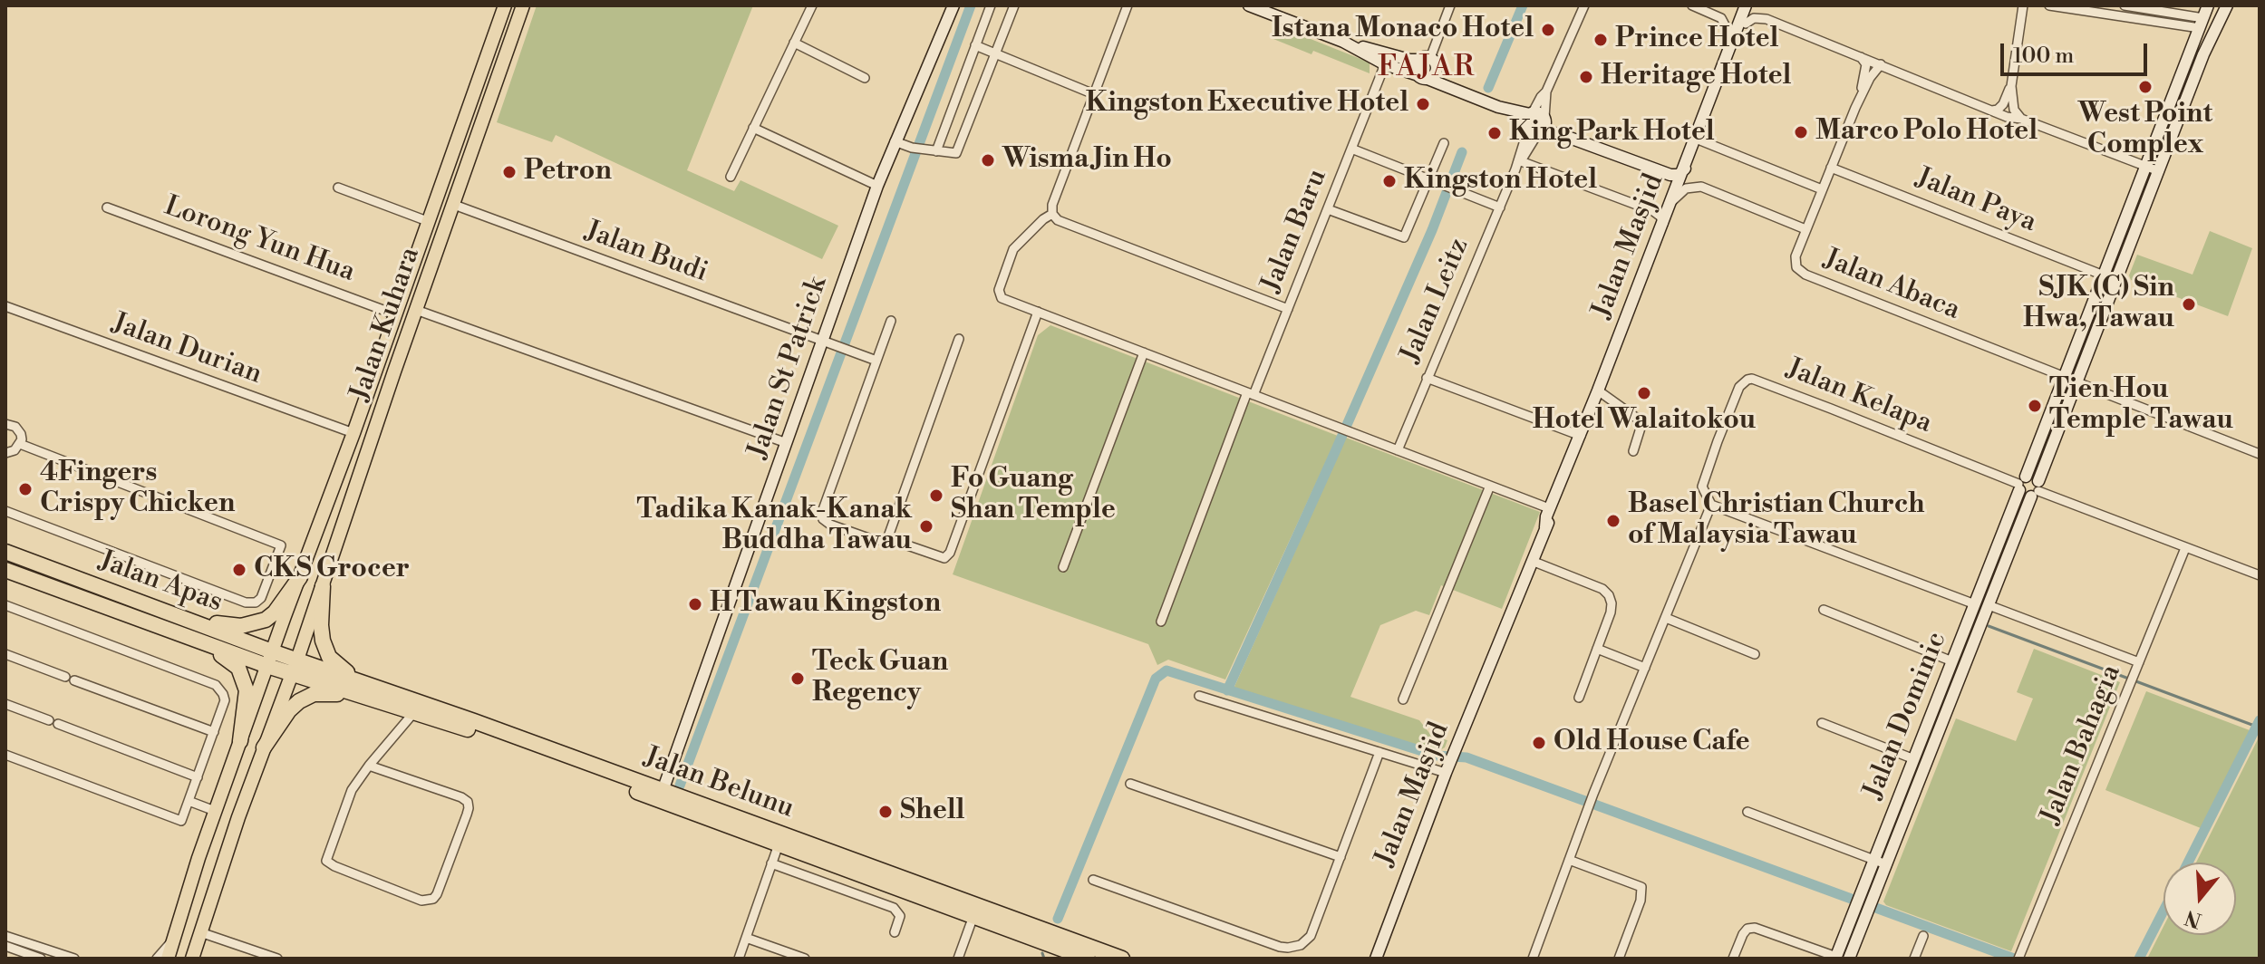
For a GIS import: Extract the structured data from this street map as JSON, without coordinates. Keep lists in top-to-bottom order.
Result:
{
  "streets": {
    "highway": ["Jalan Apas", "Jalan Belunu"],
    "main road": ["Jalan Kuhara"],
    "street": [
      "Jalan Paya",
      "Jalan Baru",
      "Lorong Yun Hua",
      "Jalan Masjid",
      "Jalan Budi",
      "Jalan Abaca",
      "Jalan Leitz",
      "Jalan Durian",
      "Jalan St Patrick",
      "Jalan Kelapa",
      "Jalan Dominic",
      "Jalan Bahagia"
    ]
  },
  "crossings": [
    ["Jalan Paya", "Jalan Abaca"],
    ["Jalan Paya", "Jalan Dominic"],
    ["Lorong Yun Hua", "Jalan Kuhara"],
    ["Jalan Budi", "Jalan Kuhara"],
    ["Jalan Budi", "Jalan St Patrick"],
    ["Jalan Abaca", "Jalan Dominic"],
    ["Jalan Kuhara", "Jalan Durian"],
    ["Jalan Kuhara", "Jalan Apas"],
    ["Jalan Kuhara", "Jalan Belunu"],
    ["Jalan St Patrick", "Jalan Belunu"],
    ["Jalan Kelapa", "Jalan Dominic"],
    ["Jalan Apas", "Jalan Belunu"]
  ],
  "districts": ["FAJAR"],
  "places": [
    "Istana Monaco Hotel",
    "Prince Hotel",
    "Heritage Hotel",
    "West Point Complex",
    "Kingston Executive Hotel",
    "Marco Polo Hotel",
    "King Park Hotel",
    "Wisma Jin Ho",
    "Petron",
    "Kingston Hotel",
    "SJK (C) Sin Hwa, Tawau",
    "Hotel Walaitokou",
    "Tien Hou Temple Tawau",
    "4Fingers Crispy Chicken",
    "Fo Guang Shan Temple",
    "Basel Christian Church of Malaysia Tawau",
    "Tadika Kanak-Kanak Buddha Tawau",
    "CKS Grocer",
    "H Tawau Kingston",
    "Teck Guan Regency",
    "Old House Cafe",
    "Shell"
  ],
  "scale_bar": "100 m",
  "north": "bottom"
}
